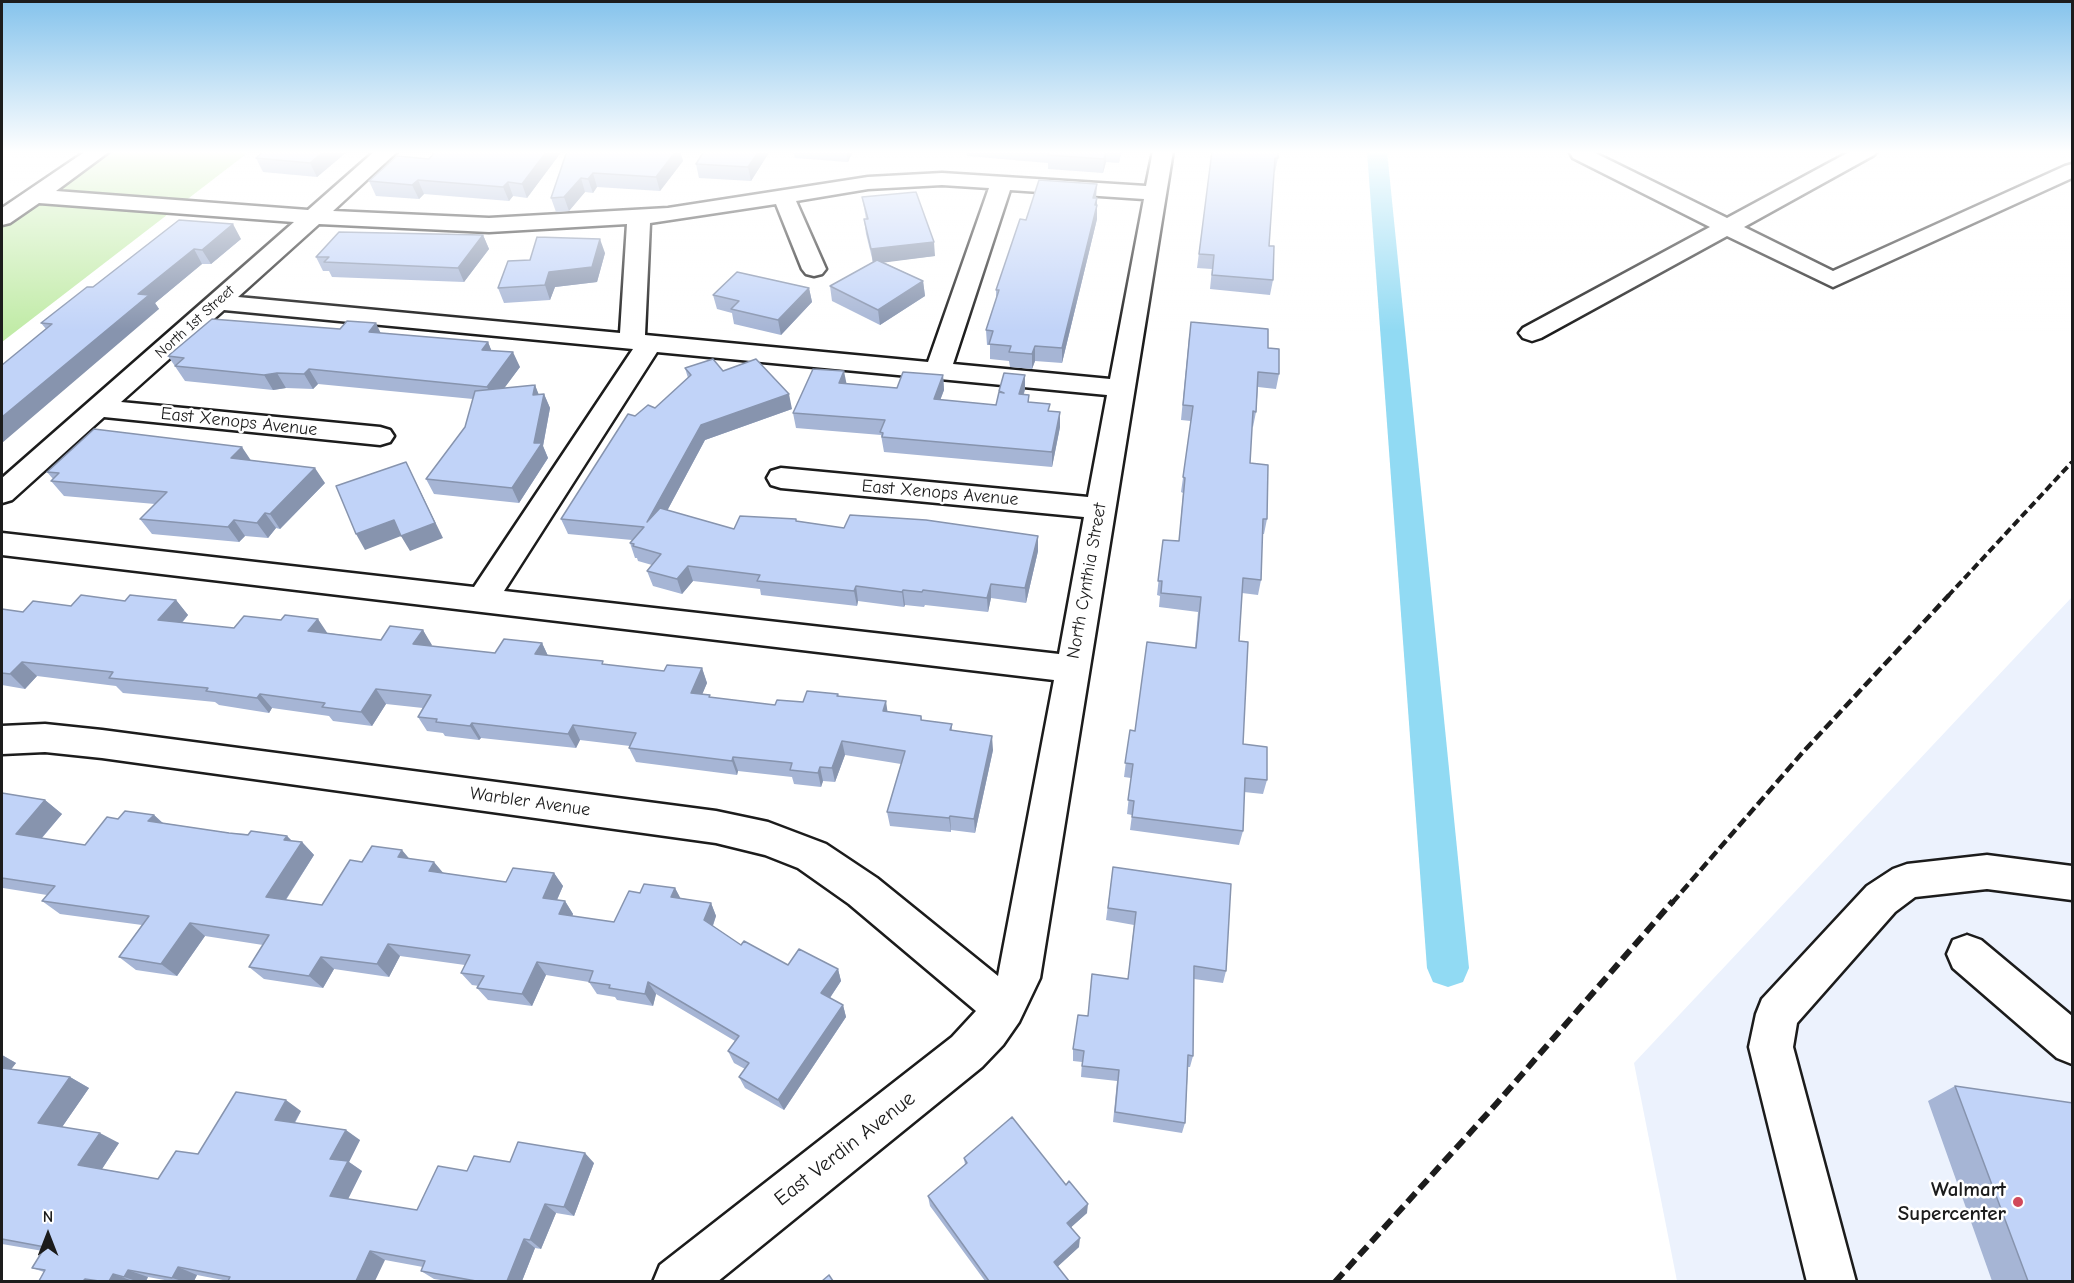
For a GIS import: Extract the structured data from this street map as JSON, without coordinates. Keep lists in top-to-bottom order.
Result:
{
  "streets": {
    "street": [
      "North 1st Street",
      "East Xenops Avenue",
      "North Cynthia Street",
      "Warbler Avenue",
      "East Verdin Avenue"
    ]
  },
  "crossings": [
    ["North 1st Street", "East Xenops Avenue"],
    ["East Xenops Avenue", "North Cynthia Street"],
    ["North Cynthia Street", "Warbler Avenue"],
    ["North Cynthia Street", "East Verdin Avenue"],
    ["Warbler Avenue", "East Verdin Avenue"]
  ],
  "places": ["Walmart Supercenter"],
  "north": "top"
}
